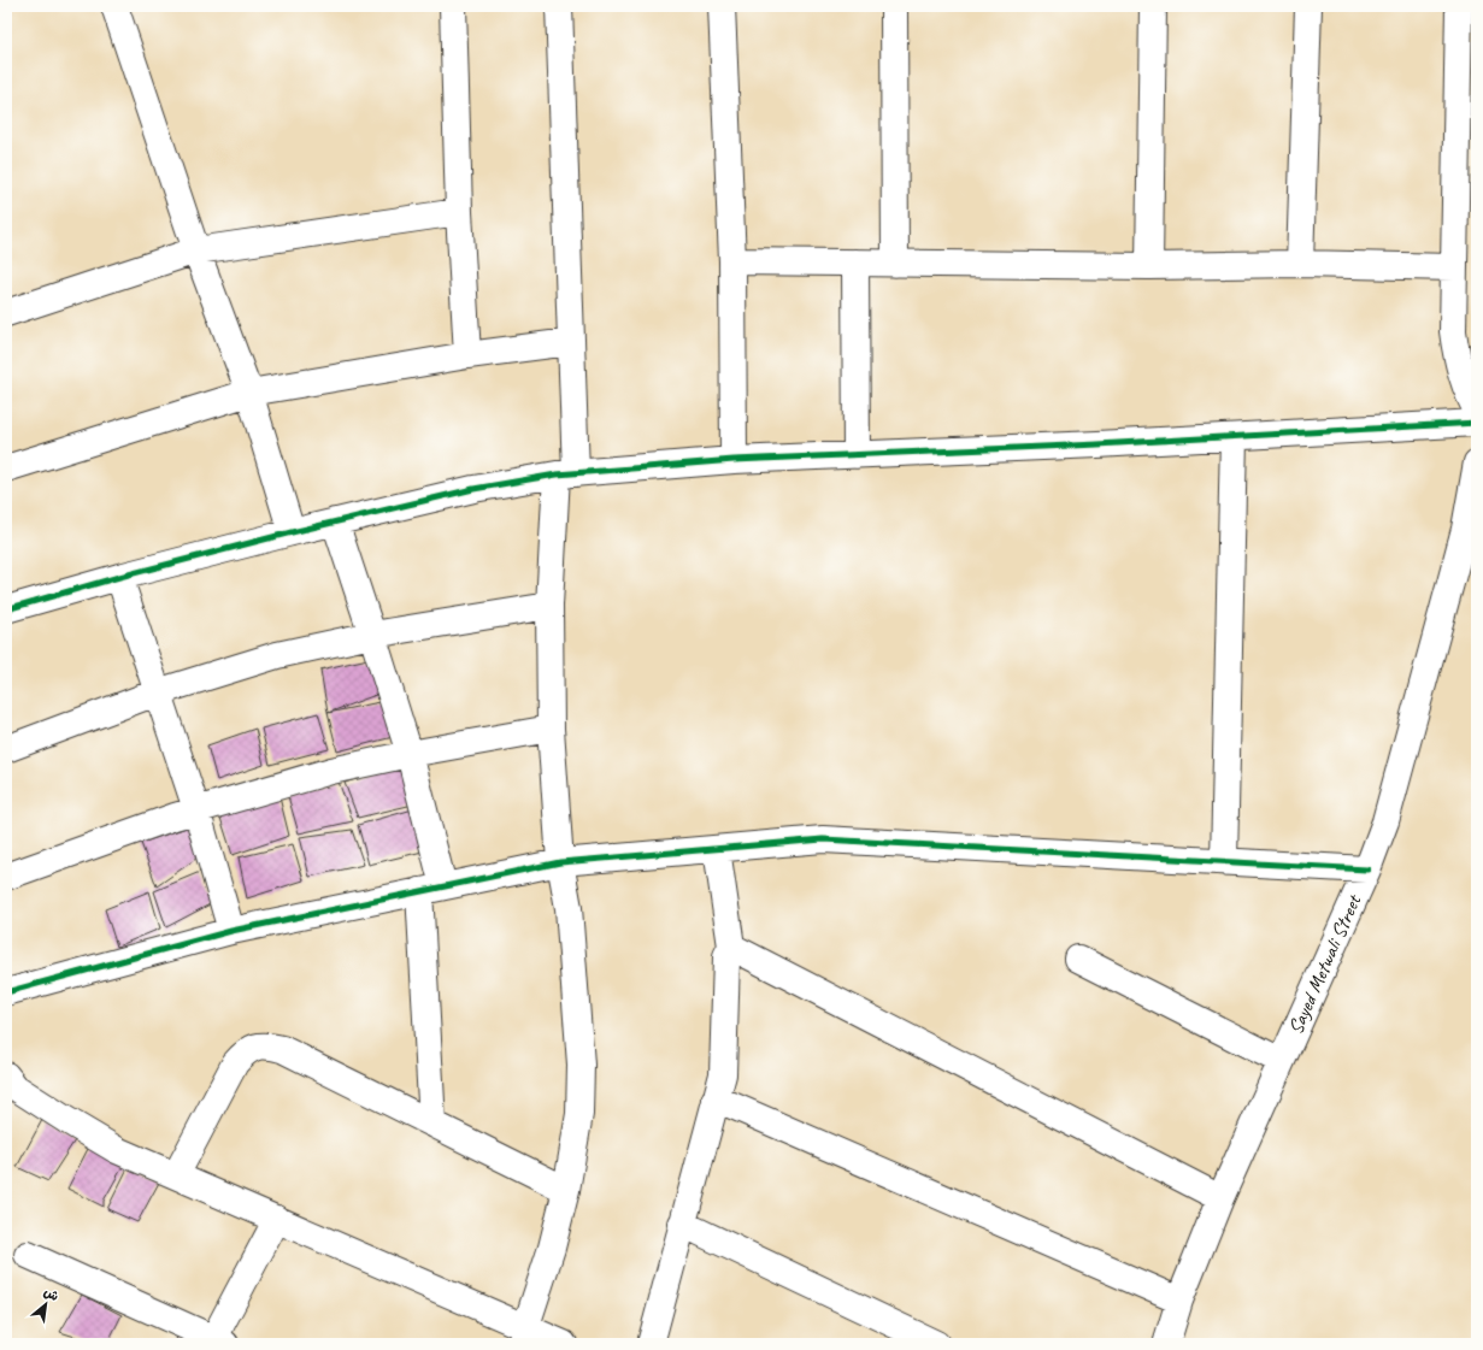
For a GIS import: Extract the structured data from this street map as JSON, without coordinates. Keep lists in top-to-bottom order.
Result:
{
  "streets": {
    "street": ["Sayed Metwali Street"]
  },
  "north": "top right"
}
